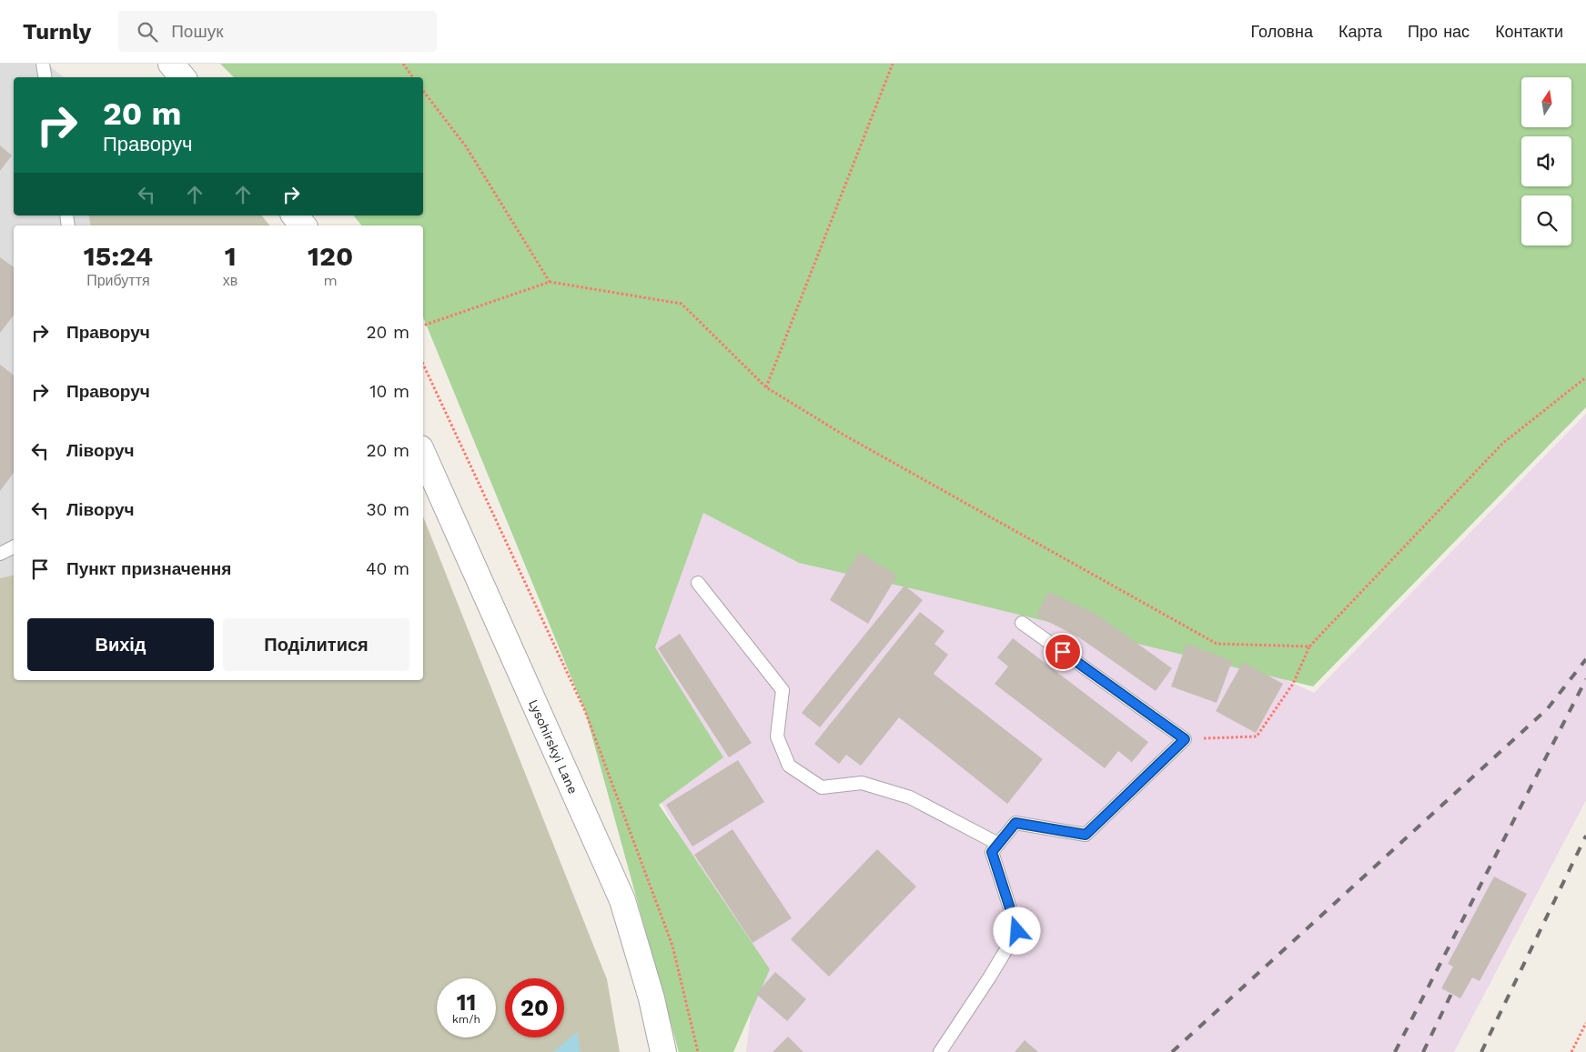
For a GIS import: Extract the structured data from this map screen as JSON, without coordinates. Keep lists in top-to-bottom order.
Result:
{
  "streets": {
    "street": ["Lysohirskyi Lane"]
  },
  "north": "top",
  "page": {
    "header": "Turnly",
    "search": "Пошук",
    "nav": [
      "Головна",
      "Карта",
      "Про нас",
      "Контакти"
    ],
    "turn": ["20 m", "Праворуч"],
    "eta": [
      "15:24",
      "Прибуття",
      "1",
      "хв",
      "120",
      "m"
    ],
    "list": [
      {
        "name": "Праворуч",
        "value": "20 m"
      },
      {
        "name": "Праворуч",
        "value": "10 m"
      },
      {
        "name": "Ліворуч",
        "value": "20 m"
      },
      {
        "name": "Ліворуч",
        "value": "30 m"
      },
      {
        "name": "Пункт призначення",
        "value": "40 m"
      }
    ],
    "buttons": ["Вихід", "Поділитися"],
    "speed": "11 km/h",
    "limit": "20"
  }
}
